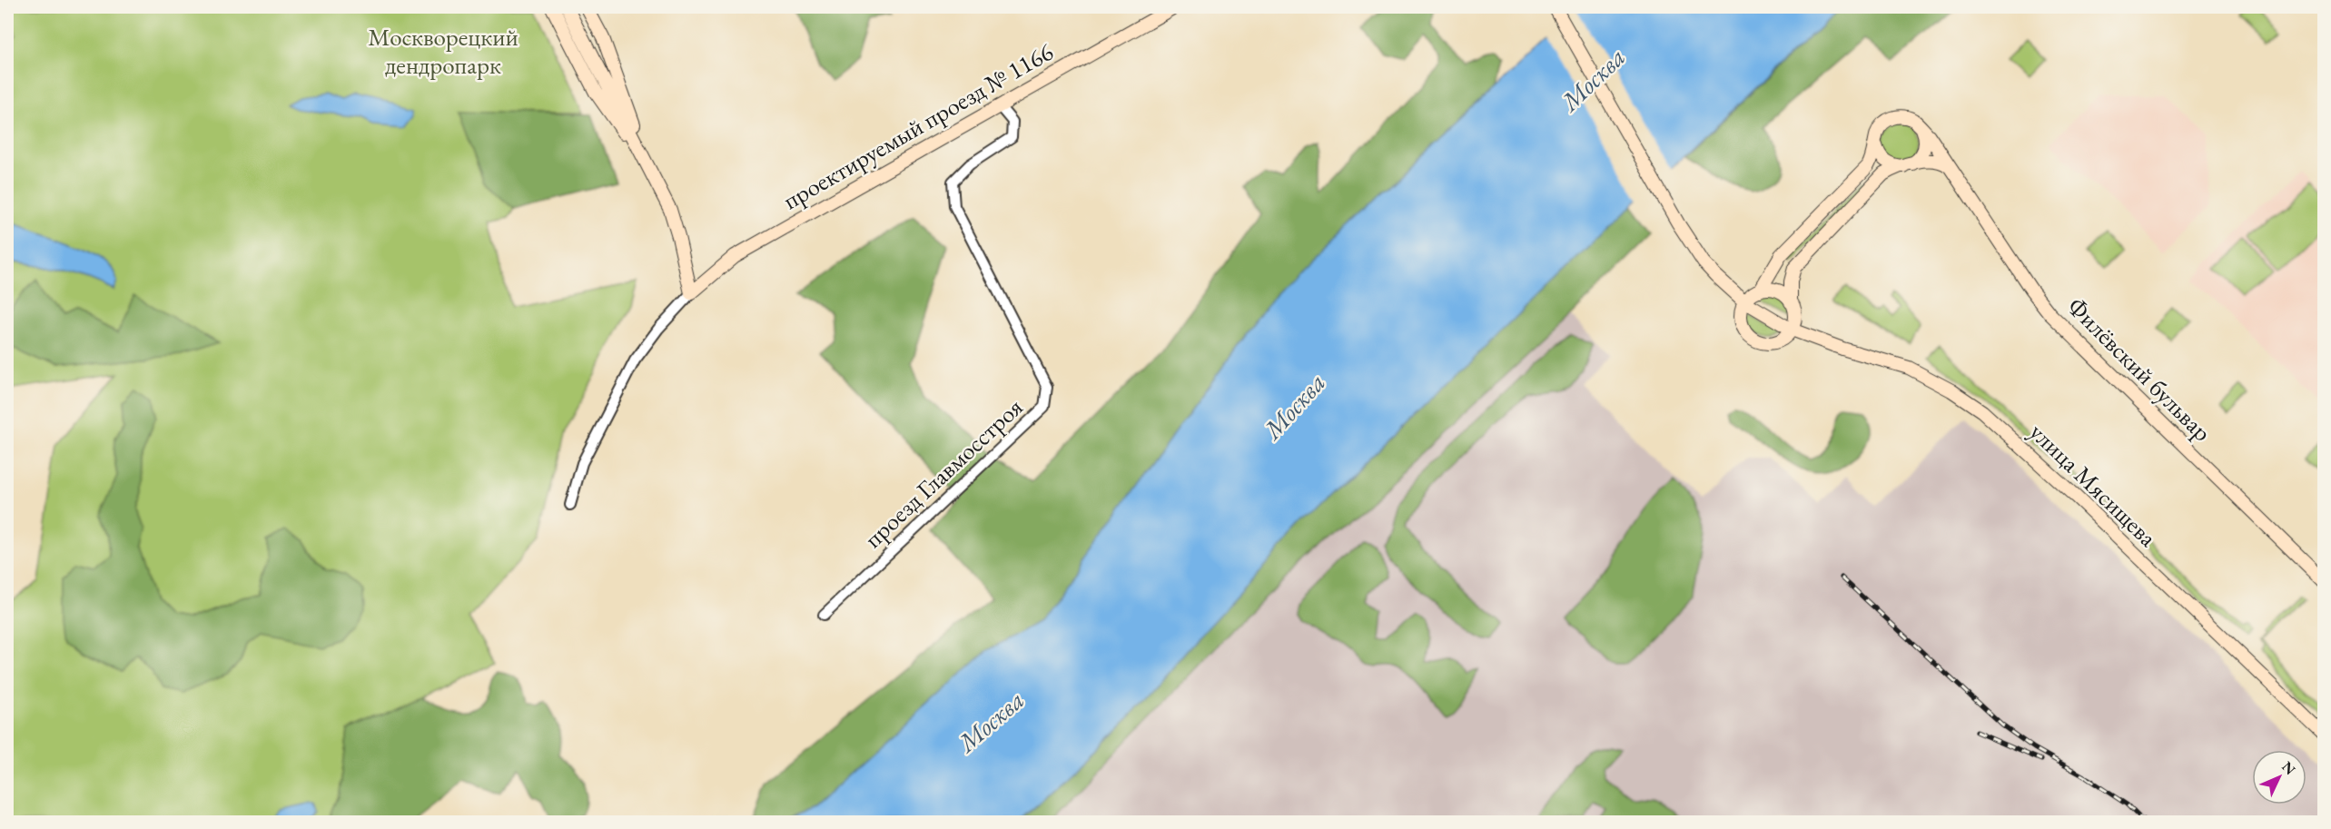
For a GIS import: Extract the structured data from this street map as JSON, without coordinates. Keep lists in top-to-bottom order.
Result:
{
  "streets": {
    "street": [
      "проектируемый проезд № 1166",
      "Филёвский бульвар",
      "проезд Главмосстроя",
      "улица Мясищева"
    ]
  },
  "crossings": [
    ["проектируемый проезд № 1166", "проезд Главмосстроя"]
  ],
  "water": ["Москва"],
  "parks": ["Москворецкий дендропарк"],
  "north": "top right"
}
